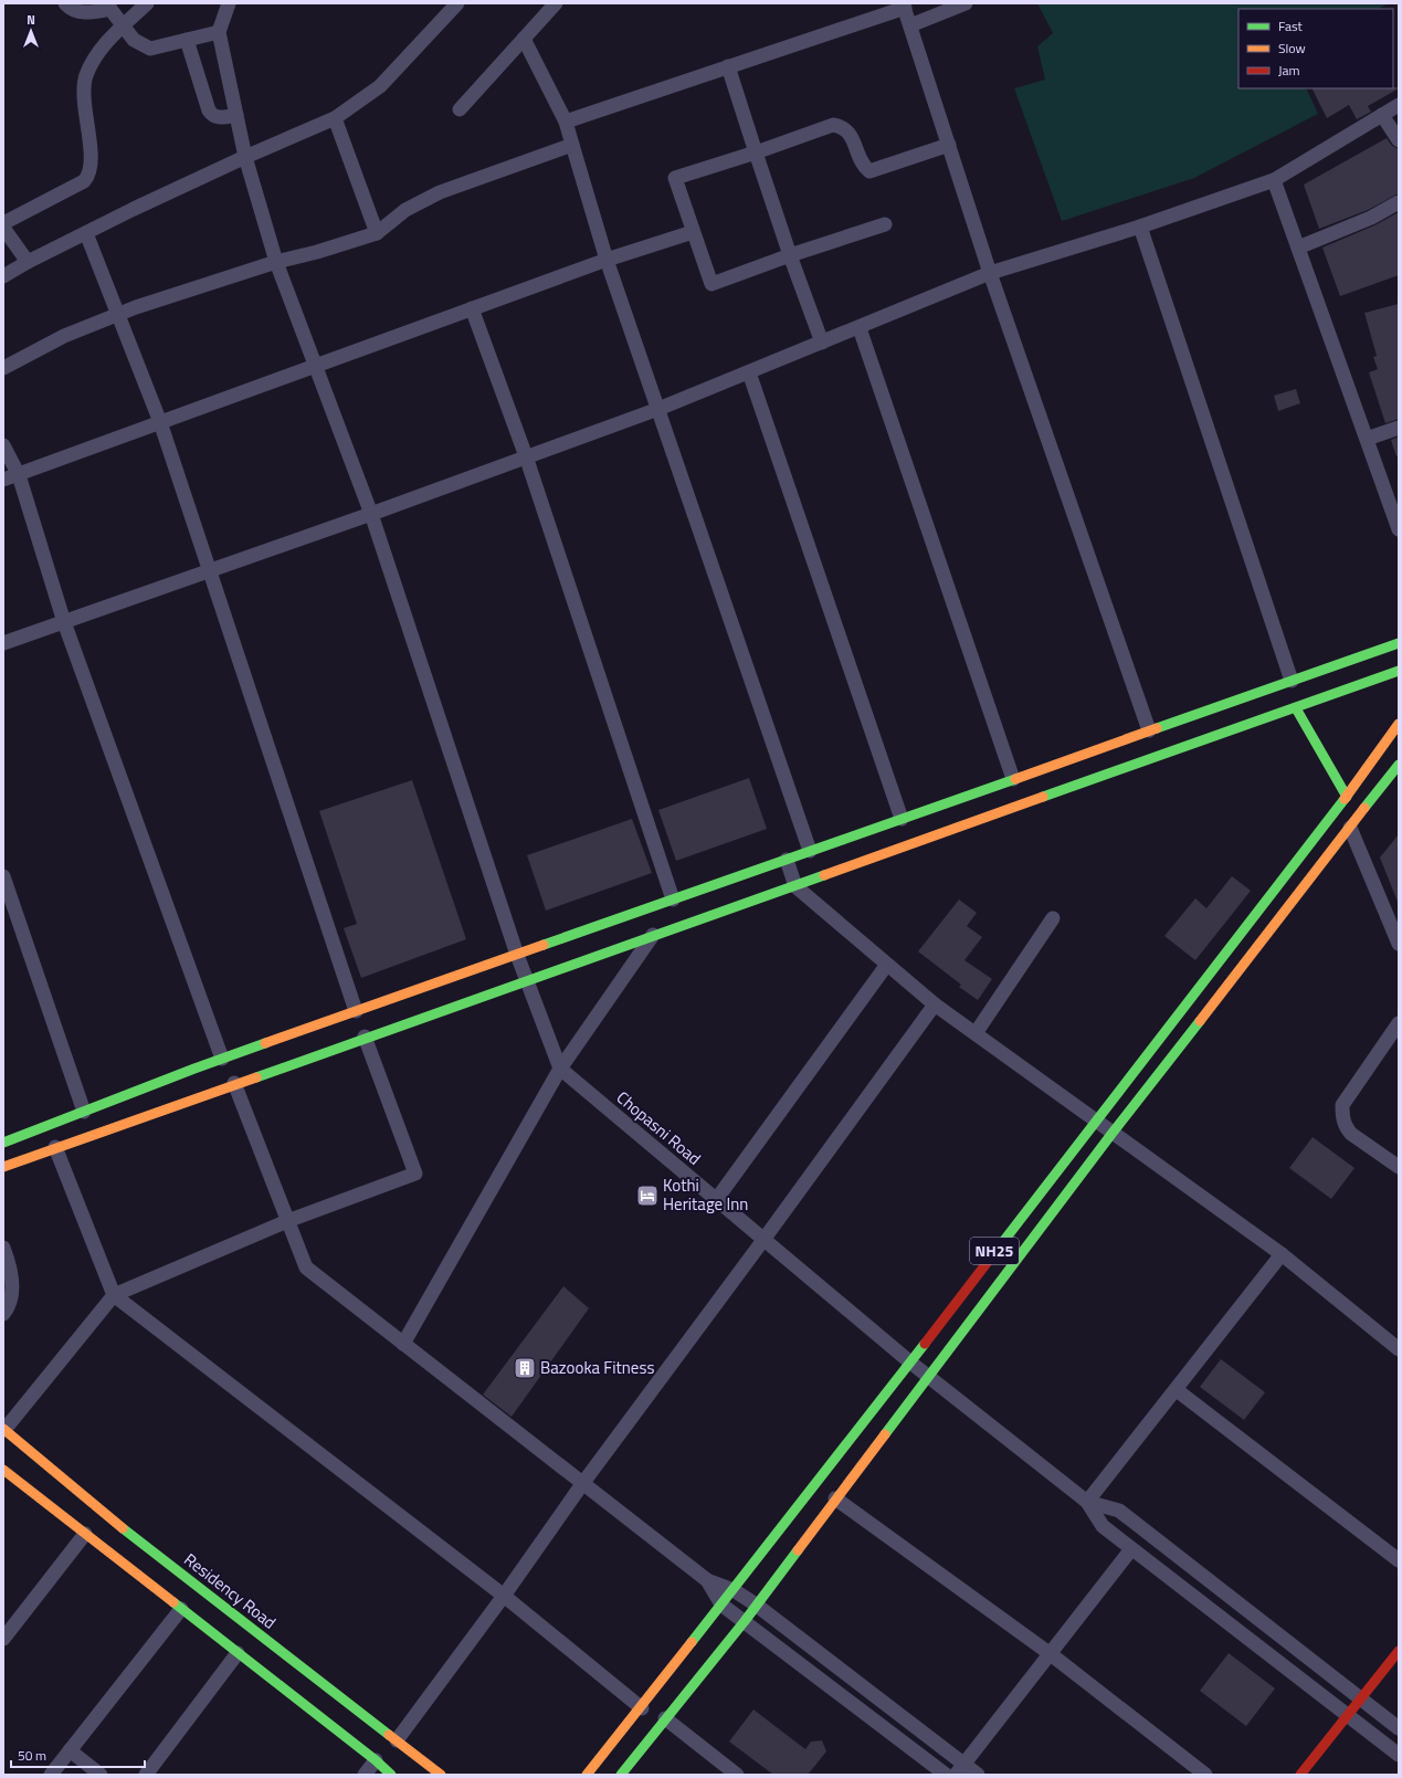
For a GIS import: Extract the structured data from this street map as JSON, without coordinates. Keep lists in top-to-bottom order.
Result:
{
  "streets": {
    "main road": ["NH25", "Residency Road"],
    "street": ["Chopasni Road"]
  },
  "crossings": [
    ["Chopasni Road", "NH25"]
  ],
  "places": {
    "hotel": ["Kothi Heritage Inn"],
    "building": ["Bazooka Fitness"]
  },
  "legend": ["Fast", "Slow", "Jam"],
  "scale_bar": "50 m",
  "north": "top"
}
